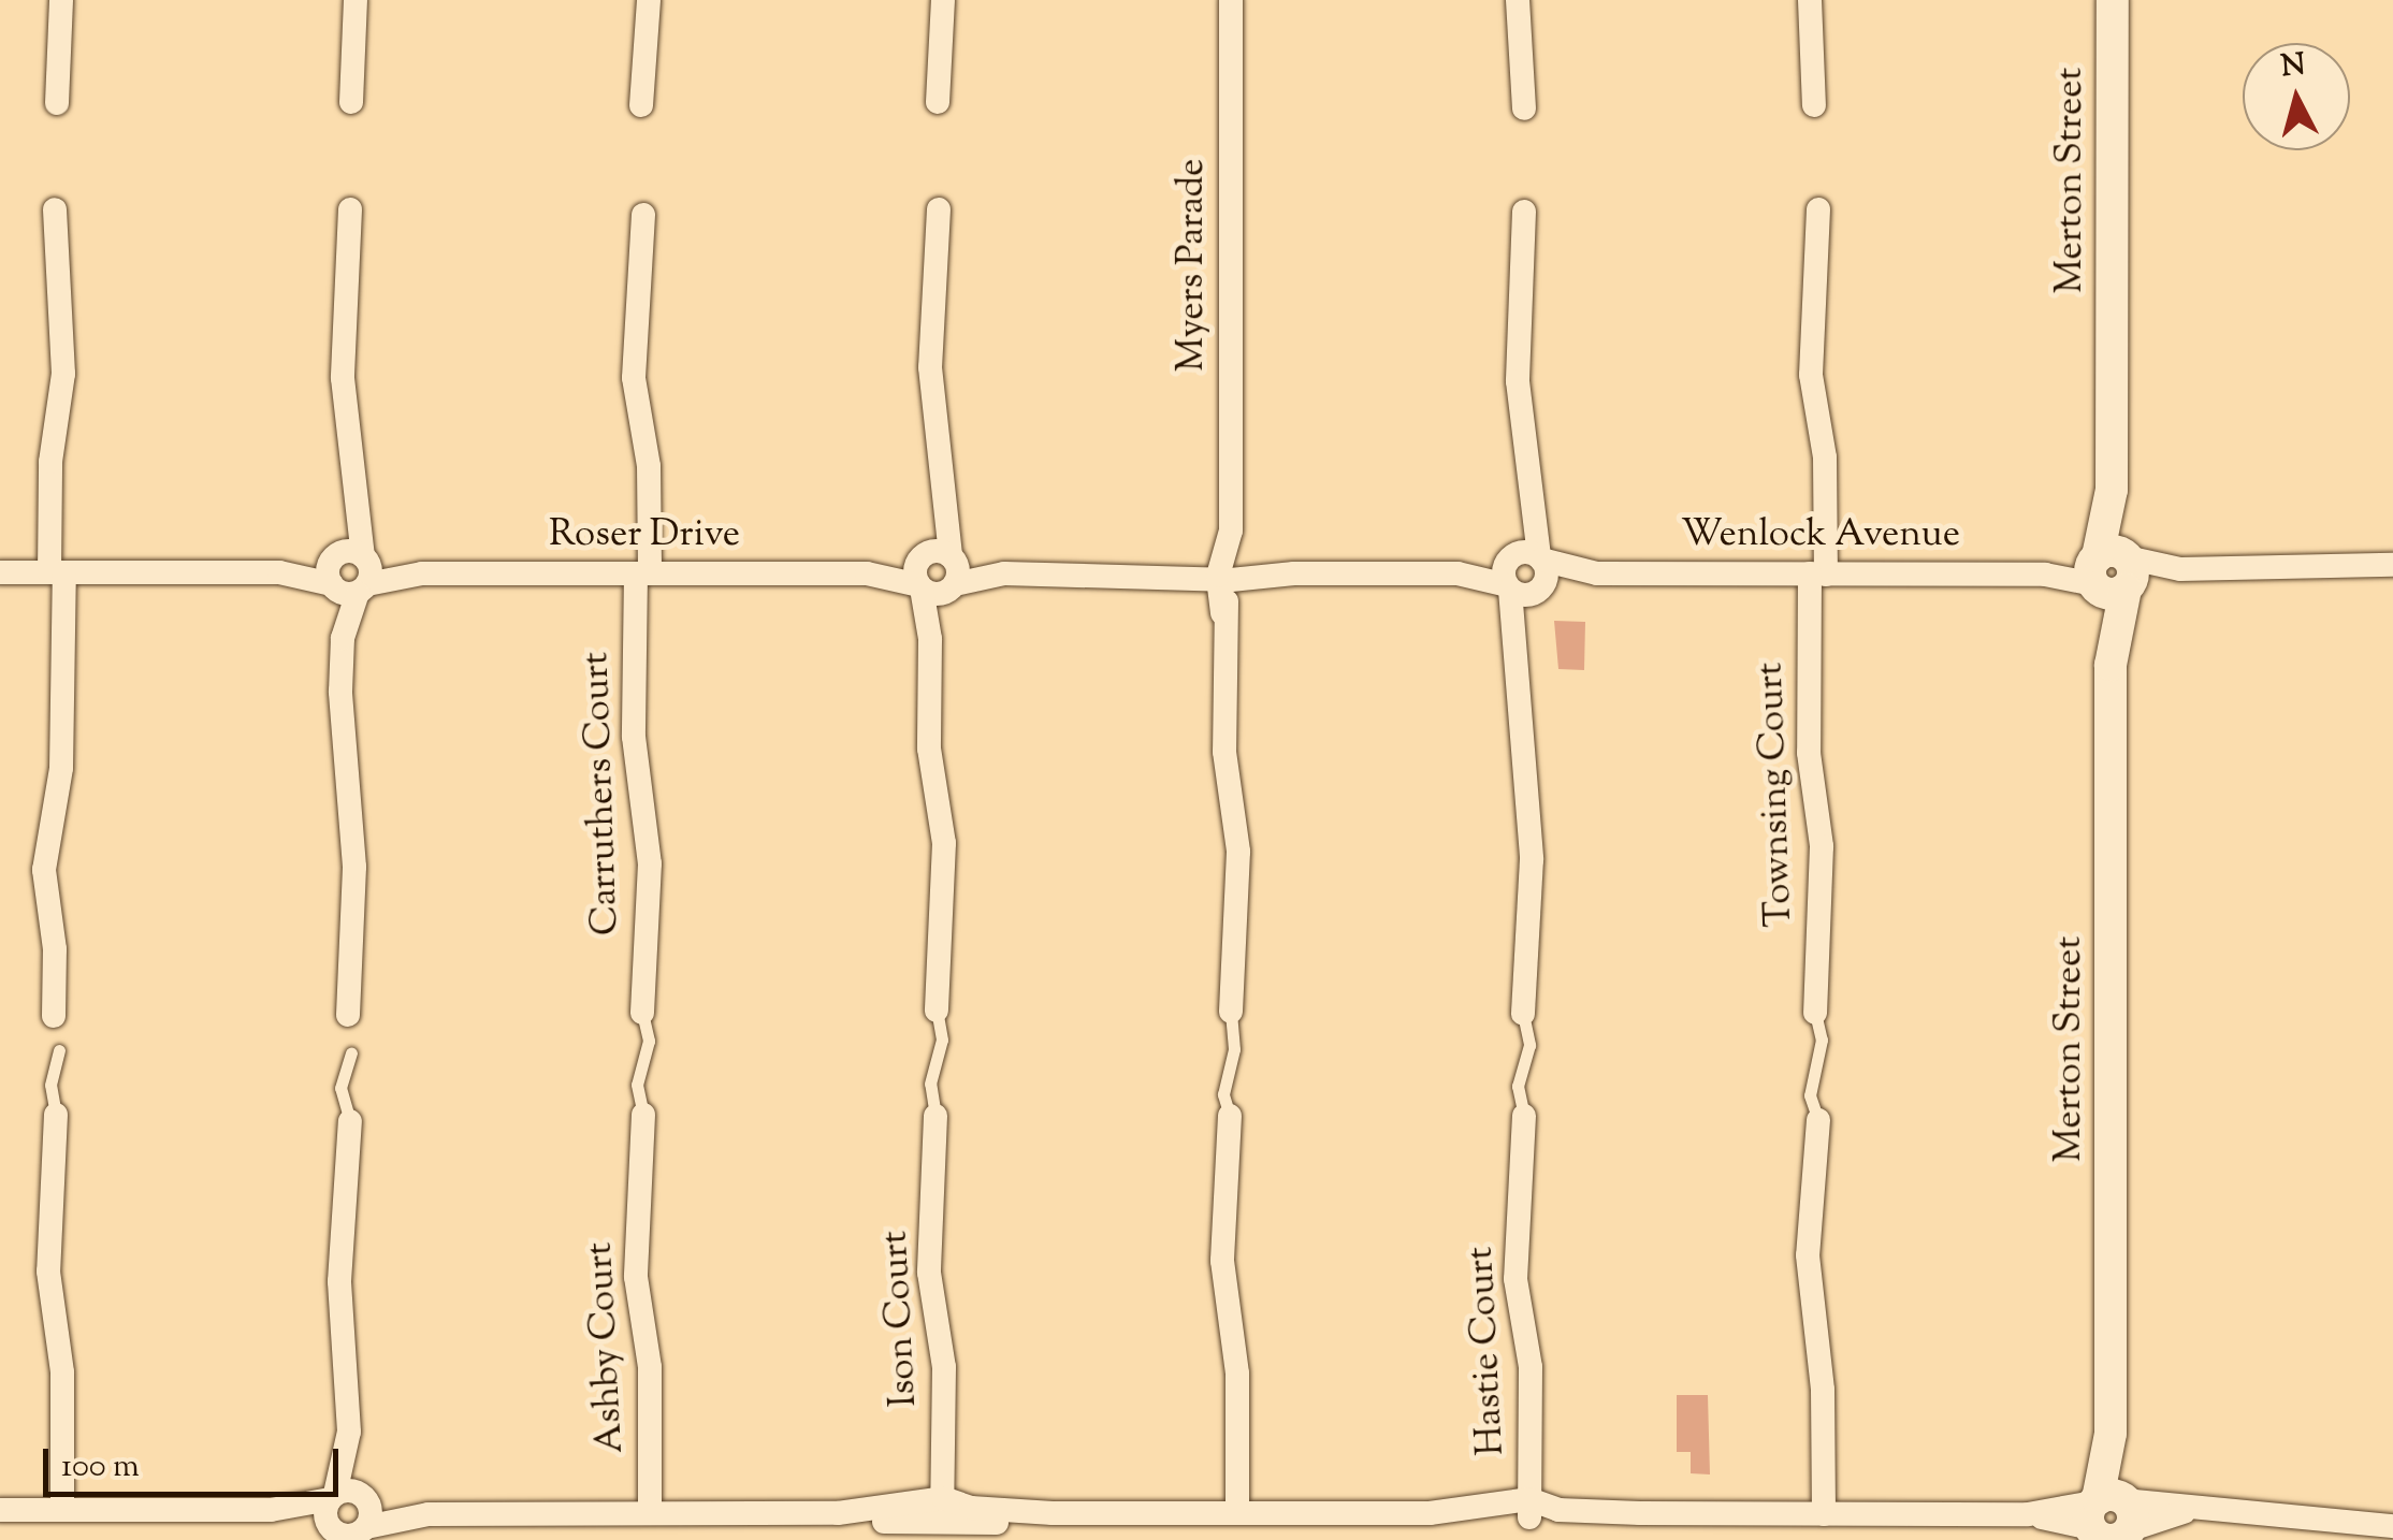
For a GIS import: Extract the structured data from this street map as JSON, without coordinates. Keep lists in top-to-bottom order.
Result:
{
  "streets": {
    "street": [
      "Merton Street",
      "Myers Parade",
      "Roser Drive",
      "Wenlock Avenue",
      "Carruthers Court",
      "Townsing Court",
      "Ison Court",
      "Ashby Court",
      "Hastie Court"
    ]
  },
  "crossings": [
    ["Merton Street", "Wenlock Avenue"],
    ["Myers Parade", "Roser Drive"],
    ["Myers Parade", "Wenlock Avenue"],
    ["Roser Drive", "Wenlock Avenue"],
    ["Roser Drive", "Carruthers Court"],
    ["Wenlock Avenue", "Townsing Court"]
  ],
  "scale_bar": "100 m",
  "north": "top"
}
